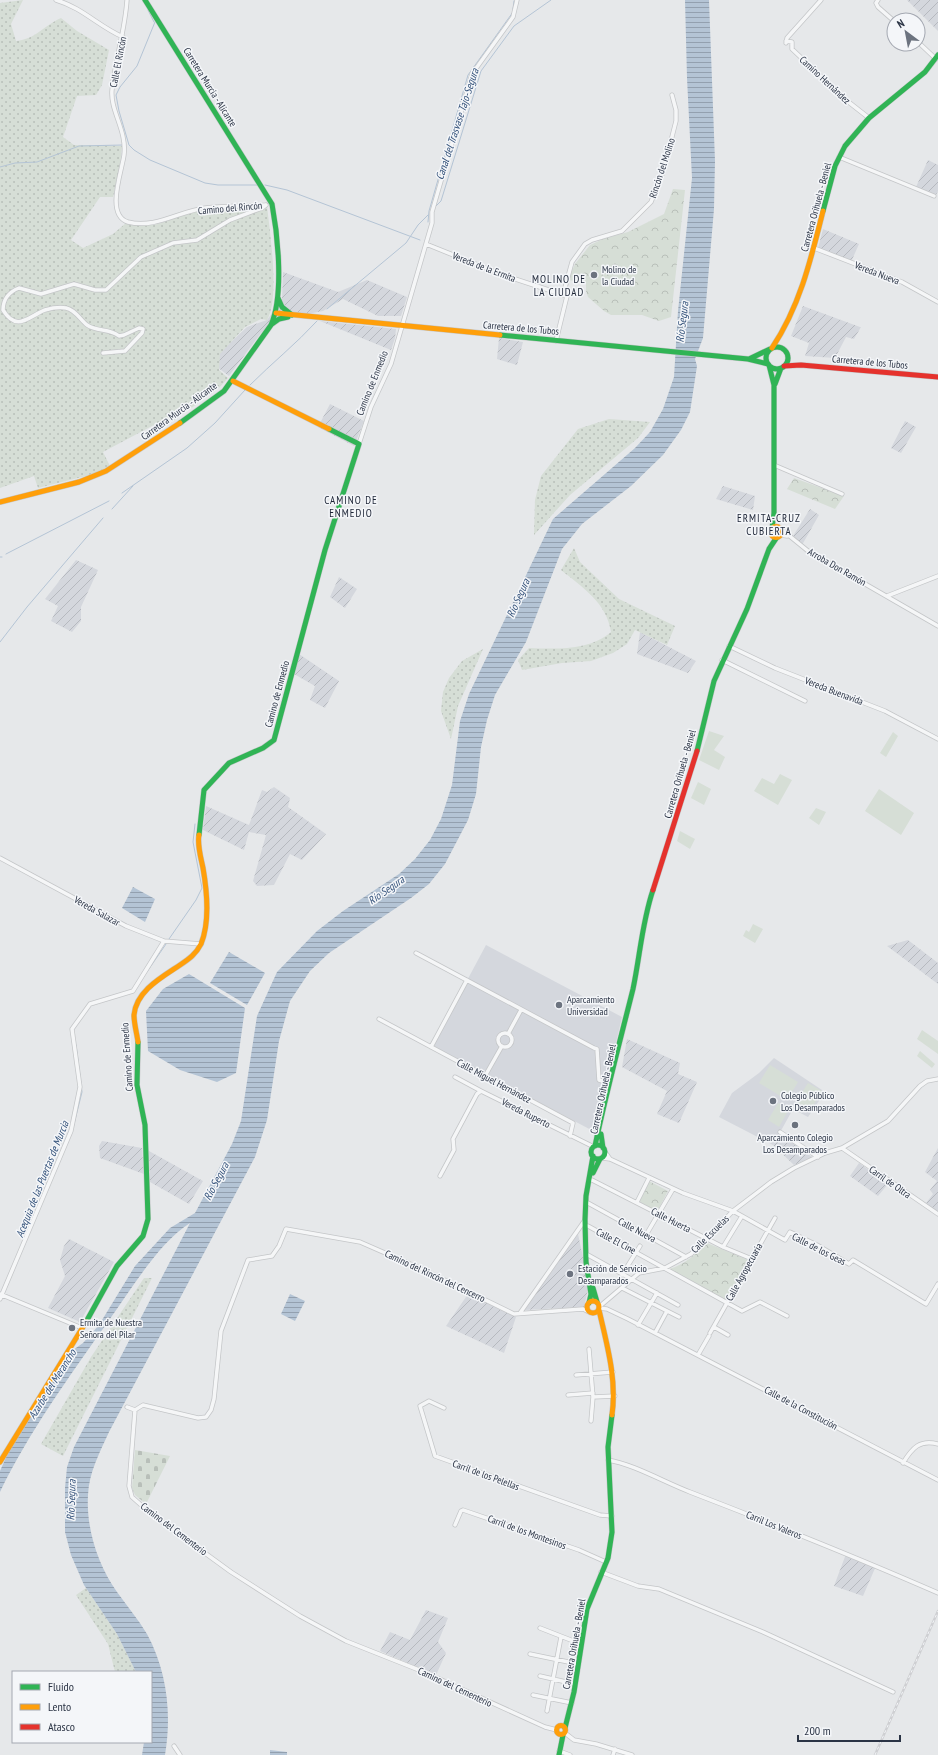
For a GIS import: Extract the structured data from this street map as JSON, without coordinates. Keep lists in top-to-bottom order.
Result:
{
  "streets": {
    "main road": [
      "Carretera Murcia - Alicante",
      "Carretera Orihuela - Beniel",
      "Carretera de los Tubos",
      "Camino de Enmedio"
    ],
    "street": [
      "Calle El Rincón",
      "Camino Hernández",
      "Rincón del Molino",
      "Camino del Rincón",
      "Vereda de la Ermita",
      "Vereda Nueva",
      "Arroba Don Ramón",
      "Vereda Buenavida",
      "Vereda Salazar",
      "Calle Miguel Hernández",
      "Vereda Ruperto",
      "Carril de Oltra",
      "Calle Huerta",
      "Calle Nueva",
      "Calle Escuelas",
      "Calle El Cine",
      "Calle de los Geas",
      "Calle Agropecuaria",
      "Camino del Rincón del Cencerro",
      "Calle de la Constitución",
      "Carril de los Pelellas",
      "Carril Los Valeros",
      "Camino del Cementerio",
      "Carril de los Montesinos"
    ]
  },
  "crossings": [
    ["Calle El Rincón", "Camino del Rincón"],
    ["Camino Hernández", "Carretera Orihuela - Beniel"],
    ["Carretera Murcia - Alicante", "Camino del Rincón"],
    ["Carretera Murcia - Alicante", "Carretera de los Tubos"],
    ["Rincón del Molino", "Vereda de la Ermita"],
    ["Carretera Orihuela - Beniel", "Vereda Nueva"],
    ["Carretera Orihuela - Beniel", "Carretera de los Tubos"],
    ["Carretera Orihuela - Beniel", "Vereda Buenavida"],
    ["Carretera Orihuela - Beniel", "Calle Huerta"],
    ["Carretera Orihuela - Beniel", "Calle Nueva"],
    ["Carretera Orihuela - Beniel", "Calle El Cine"],
    ["Carretera Orihuela - Beniel", "Calle de la Constitución"],
    ["Carretera Orihuela - Beniel", "Carril de los Pelellas"],
    ["Carretera Orihuela - Beniel", "Carril Los Valeros"],
    ["Carretera Orihuela - Beniel", "Camino del Cementerio"],
    ["Carretera Orihuela - Beniel", "Carril de los Montesinos"],
    ["Vereda de la Ermita", "Camino de Enmedio"],
    ["Carretera de los Tubos", "Camino de Enmedio"],
    ["Camino de Enmedio", "Vereda Salazar"],
    ["Calle Miguel Hernández", "Vereda Ruperto"],
    ["Carril de Oltra", "Calle Escuelas"],
    ["Calle Huerta", "Calle Escuelas"],
    ["Calle Huerta", "Calle Agropecuaria"],
    ["Calle Nueva", "Calle Escuelas"],
    ["Calle Escuelas", "Calle El Cine"],
    ["Calle Escuelas", "Calle de los Geas"],
    ["Calle El Cine", "Calle Agropecuaria"],
    ["Calle de los Geas", "Calle Agropecuaria"],
    ["Calle Agropecuaria", "Calle de la Constitución"],
    ["Camino del Rincón del Cencerro", "Camino del Cementerio"]
  ],
  "districts": ["MOLINO DE LA CIUDAD", "CAMINO DE ENMEDIO", "ERMITA-CRUZ CUBIERTA"],
  "water": [
    "Canal del Trasvase Tajo-Segura",
    "Río Segura",
    "Acequia de las Puertas de Murcia",
    "Azarbe del Merancho"
  ],
  "places": [
    "Molino de la Ciudad",
    "Aparcamiento Universidad",
    "Colegio Público Los Desamparados",
    "Aparcamiento Colegio Los Desamparados",
    "Estación de Servicio Desamparados",
    "Ermita de Nuestra Señora del Pilar"
  ],
  "legend": ["Fluido", "Lento", "Atasco"],
  "scale_bar": "200 m",
  "north": "top left"
}
